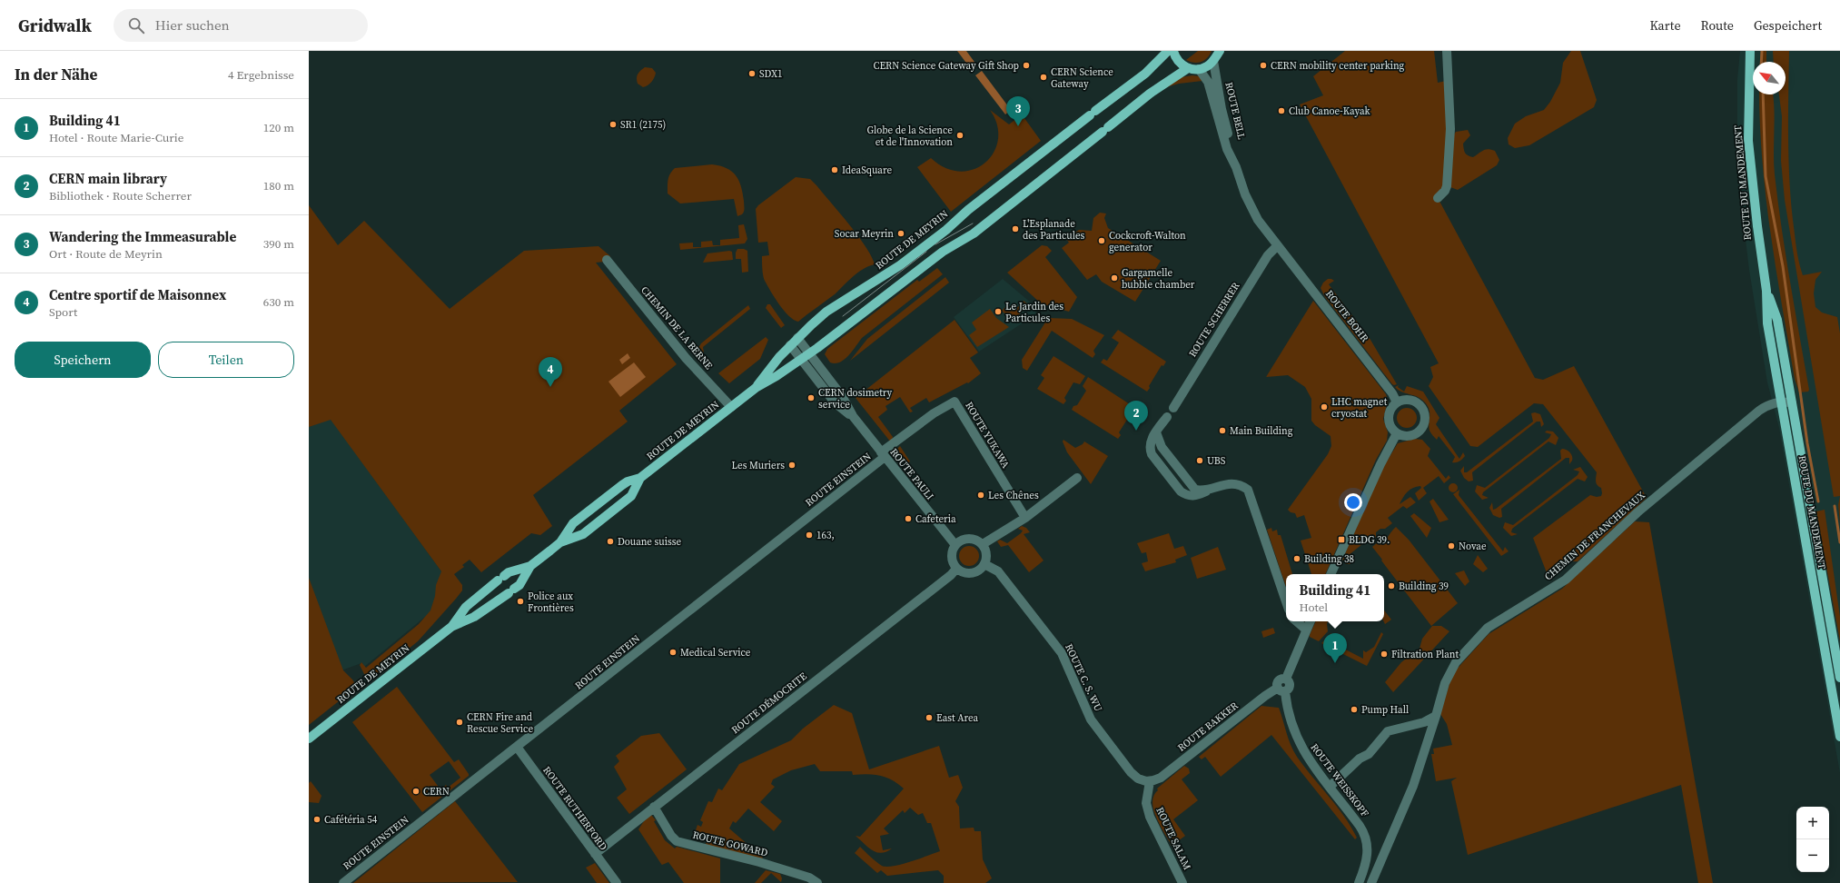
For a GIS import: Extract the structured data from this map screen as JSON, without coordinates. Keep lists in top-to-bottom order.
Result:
{
  "streets": {
    "main road": ["ROUTE DU MANDEMENT", "ROUTE DE MEYRIN"],
    "street": [
      "ROUTE BELL",
      "ROUTE BOHR",
      "ROUTE SCHERRER",
      "CHEMIN DE LA BERNE",
      "ROUTE YUKAWA",
      "ROUTE PAULI",
      "ROUTE EINSTEIN",
      "CHEMIN DE FRANCHEVAUX",
      "ROUTE C. S. WU",
      "ROUTE DÉMOCRITE",
      "ROUTE BAKKER",
      "ROUTE WEISSKOPF",
      "ROUTE RUTHERFORD",
      "ROUTE SALAM",
      "ROUTE GOWARD"
    ]
  },
  "crossings": [
    ["ROUTE BELL", "ROUTE BOHR"],
    ["ROUTE BELL", "ROUTE SCHERRER"],
    ["ROUTE DU MANDEMENT", "CHEMIN DE FRANCHEVAUX"],
    ["ROUTE DE MEYRIN", "CHEMIN DE LA BERNE"],
    ["ROUTE DE MEYRIN", "ROUTE PAULI"],
    ["ROUTE BOHR", "ROUTE SCHERRER"],
    ["ROUTE YUKAWA", "ROUTE PAULI"],
    ["ROUTE YUKAWA", "ROUTE EINSTEIN"],
    ["ROUTE PAULI", "ROUTE EINSTEIN"],
    ["ROUTE PAULI", "ROUTE C. S. WU"],
    ["ROUTE PAULI", "ROUTE DÉMOCRITE"],
    ["ROUTE EINSTEIN", "ROUTE RUTHERFORD"],
    ["ROUTE C. S. WU", "ROUTE DÉMOCRITE"],
    ["ROUTE C. S. WU", "ROUTE BAKKER"],
    ["ROUTE C. S. WU", "ROUTE SALAM"],
    ["ROUTE DÉMOCRITE", "ROUTE RUTHERFORD"],
    ["ROUTE DÉMOCRITE", "ROUTE GOWARD"],
    ["ROUTE BAKKER", "ROUTE WEISSKOPF"],
    ["ROUTE BAKKER", "ROUTE SALAM"]
  ],
  "places": {
    "other": [
      "CERN Science Gateway Gift Shop",
      "CERN mobility center parking",
      "SDX1",
      "CERN Science Gateway",
      "Club Canoe-Kayak",
      "SR1 (2175)",
      "Globe de la Science et de l'Innovation",
      "IdeaSquare",
      "L'Esplanade des Particules",
      "Socar Meyrin",
      "Cockcroft-Walton generator",
      "Gargamelle bubble chamber",
      "Le Jardin des Particules",
      "CERN dosimetry service",
      "LHC magnet cryostat",
      "Main Building",
      "UBS",
      "Les Muriers",
      "Les Chênes",
      "Cafeteria",
      "163,",
      "Douane suisse",
      "Novae",
      "Building 38",
      "Building 39",
      "Police aux Frontières",
      "Medical Service",
      "Filtration Plant",
      "Pump Hall",
      "East Area",
      "CERN Fire and Rescue Service",
      "CERN",
      "Cafétéria 54"
    ],
    "transit": ["BLDG 39."]
  },
  "north": "top left",
  "page": {
    "header": "Gridwalk",
    "search": "Hier suchen",
    "nav": ["Karte", "Route", "Gespeichert"],
    "heading": ["In der Nähe", "4 Ergebnisse"],
    "pins": [
      "3",
      "4",
      "2",
      "1"
    ],
    "list": [
      {
        "mark": "1",
        "name": "Building 41",
        "note": "Hotel · Route Marie-Curie",
        "value": "120 m"
      },
      {
        "mark": "2",
        "name": "CERN main library",
        "note": "Bibliothek · Route Scherrer",
        "value": "180 m"
      },
      {
        "mark": "3",
        "name": "Wandering the Immeasurable",
        "note": "Ort · Route de Meyrin",
        "value": "390 m"
      },
      {
        "mark": "4",
        "name": "Centre sportif de Maisonnex",
        "note": "Sport",
        "value": "630 m"
      }
    ],
    "buttons": ["Speichern", "Teilen"],
    "popup": ["Building 41", "Hotel"],
    "map_buttons": ["+", "−"]
  }
}
